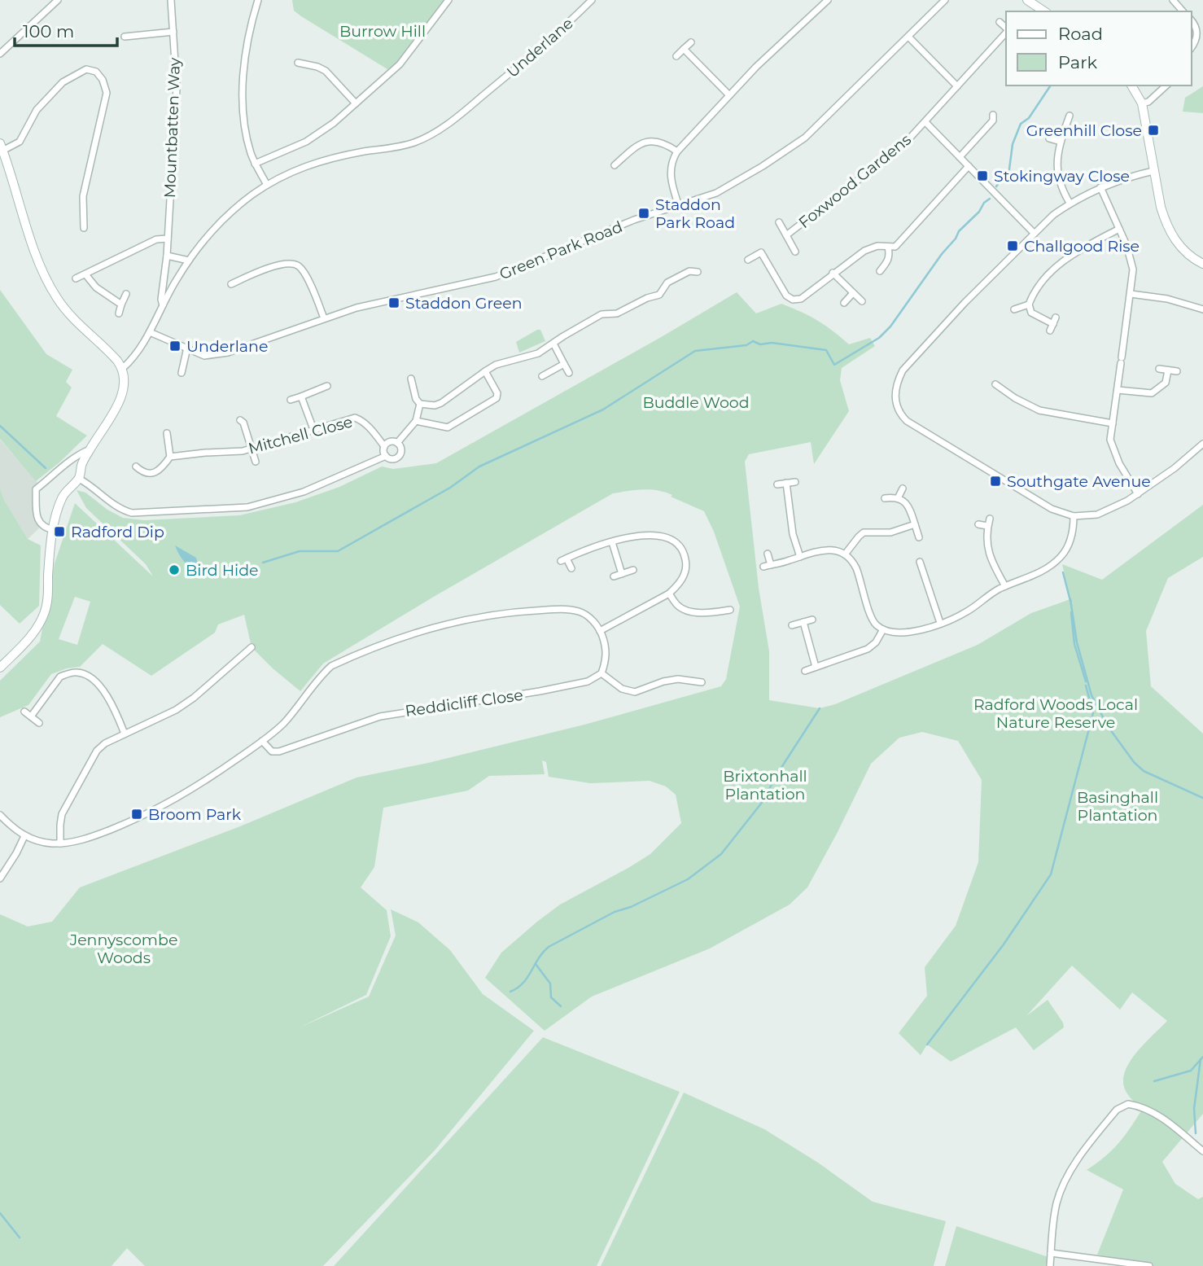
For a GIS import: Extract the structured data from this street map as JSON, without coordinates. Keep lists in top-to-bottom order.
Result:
{
  "streets": {
    "street": [
      "Underlane",
      "Mountbatten Way",
      "Foxwood Gardens",
      "Green Park Road",
      "Mitchell Close",
      "Reddicliff Close"
    ]
  },
  "crossings": [
    ["Underlane", "Mountbatten Way"],
    ["Underlane", "Green Park Road"]
  ],
  "parks": [
    "Burrow Hill",
    "Buddle Wood",
    "Radford Woods Local Nature Reserve",
    "Brixtonhall Plantation",
    "Basinghall Plantation",
    "Jennyscombe Woods"
  ],
  "places": {
    "transit": [
      "Greenhill Close",
      "Stokingway Close",
      "Staddon Park Road",
      "Challgood Rise",
      "Staddon Green",
      "Underlane",
      "Southgate Avenue",
      "Radford Dip",
      "Broom Park"
    ],
    "other": ["Bird Hide"]
  },
  "legend": ["Road", "Park"],
  "scale_bar": "100 m"
}
